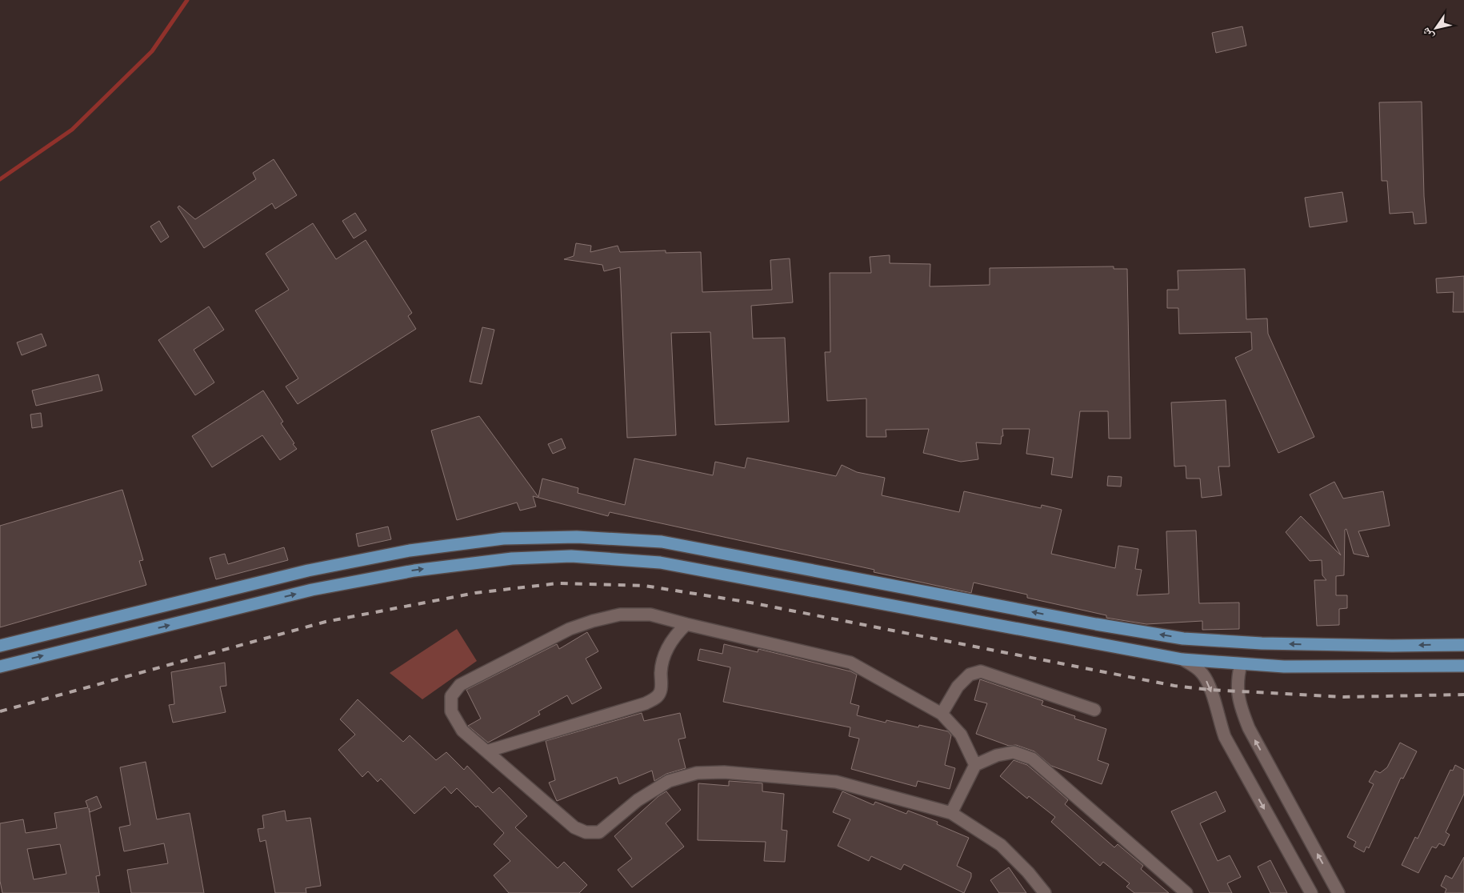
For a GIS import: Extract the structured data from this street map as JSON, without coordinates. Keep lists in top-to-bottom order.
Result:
{
  "north": "bottom left"
}
